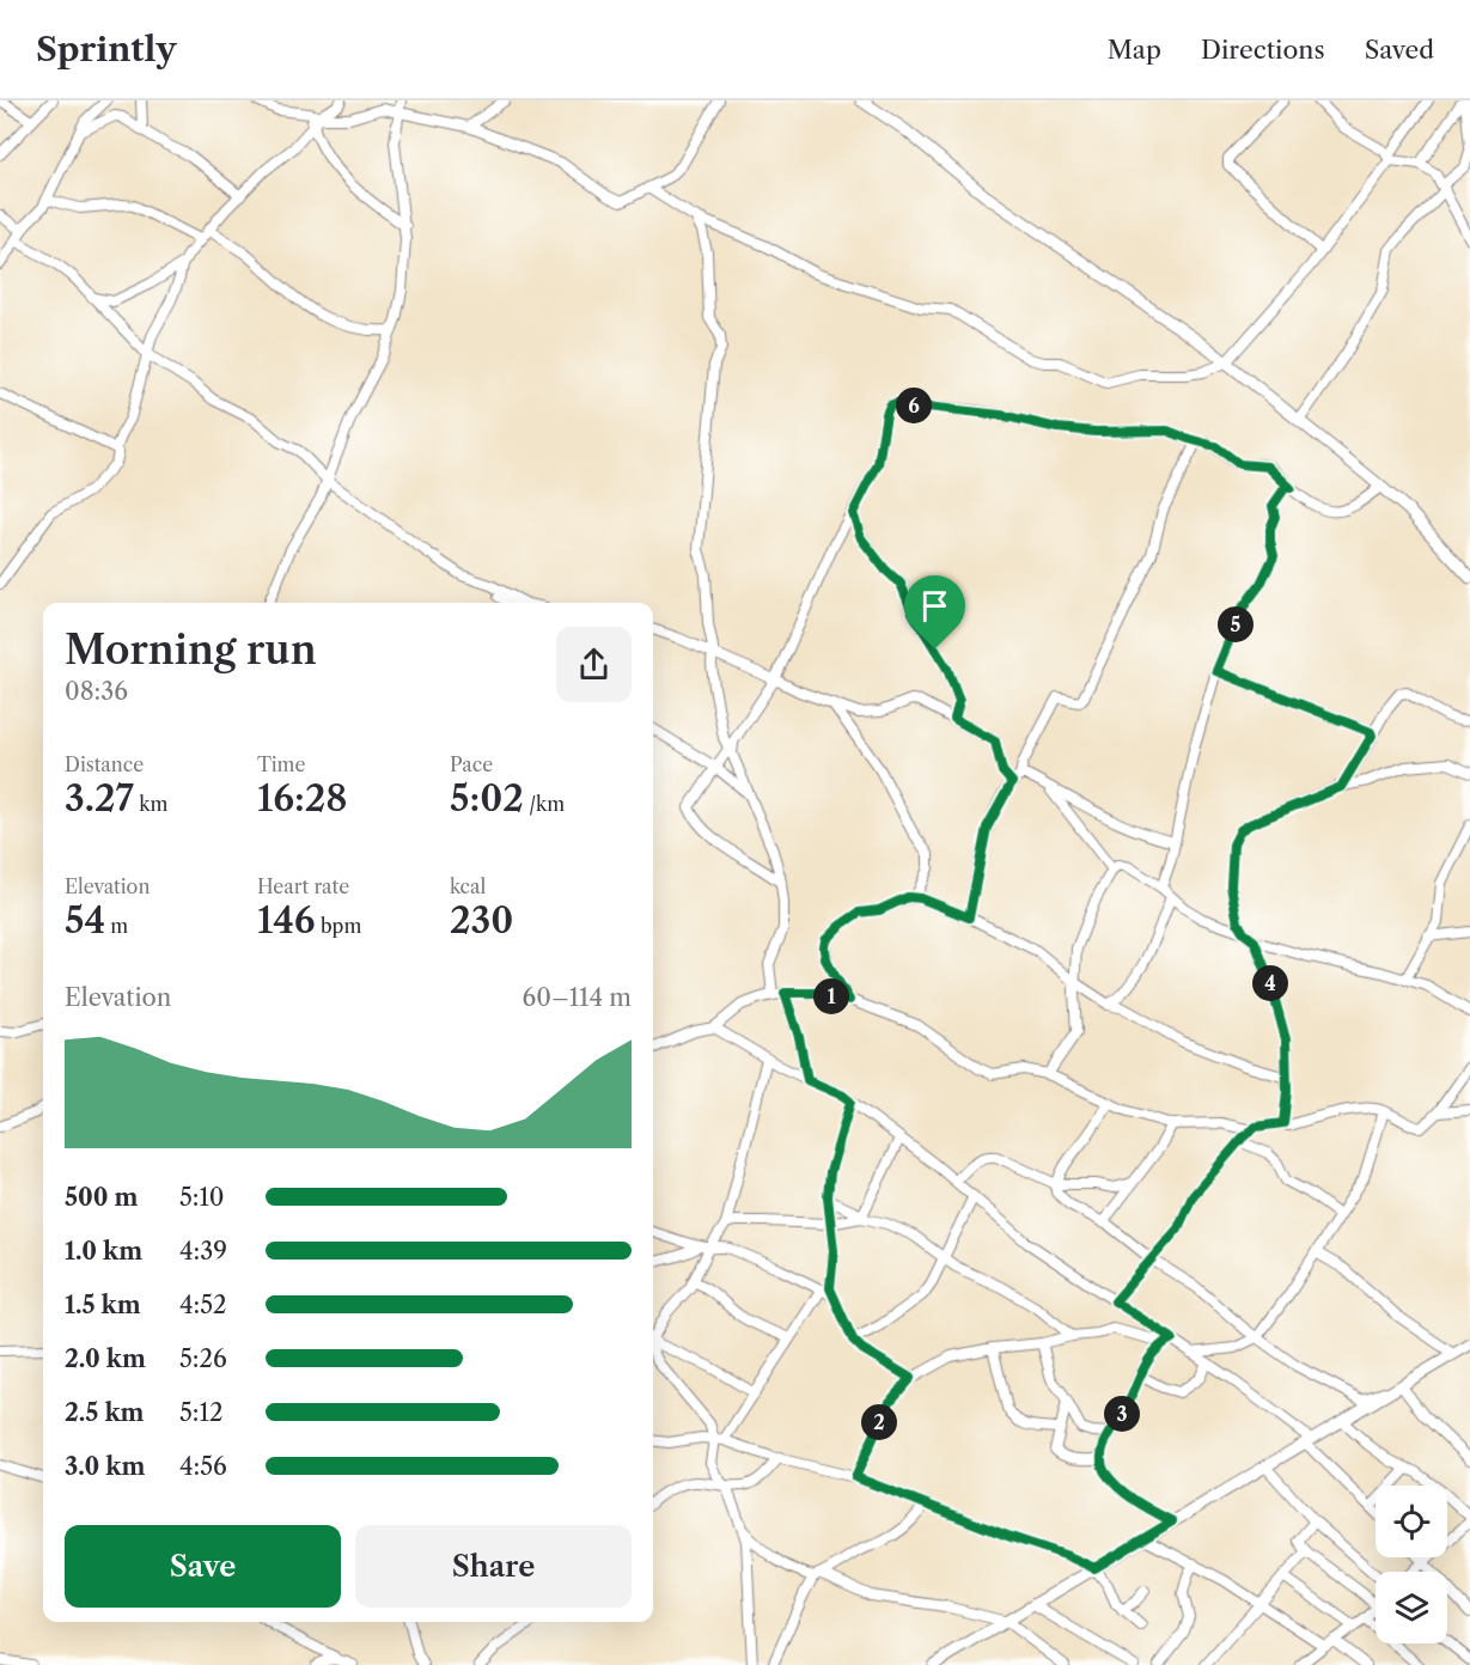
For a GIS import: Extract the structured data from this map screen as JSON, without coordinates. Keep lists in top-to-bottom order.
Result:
{
  "page": {
    "header": "Sprintly",
    "nav": ["Map", "Directions", "Saved"],
    "pins": [
      "6",
      "5",
      "4",
      "1",
      "3",
      "2"
    ],
    "heading": ["Morning run", "08:36"],
    "stats": [
      ["Distance", "3.27 km"],
      ["Time", "16:28"],
      ["Pace", "5:02 /km"],
      ["Elevation", "54 m"],
      ["Heart rate", "146 bpm"],
      ["kcal", "230"]
    ],
    "chart": ["Elevation", "60–114 m"],
    "list": [
      {
        "name": "500 m",
        "note": "5:10"
      },
      {
        "name": "1.0 km",
        "note": "4:39"
      },
      {
        "name": "1.5 km",
        "note": "4:52"
      },
      {
        "name": "2.0 km",
        "note": "5:26"
      },
      {
        "name": "2.5 km",
        "note": "5:12"
      },
      {
        "name": "3.0 km",
        "note": "4:56"
      }
    ],
    "buttons": ["Save", "Share"]
  }
}
